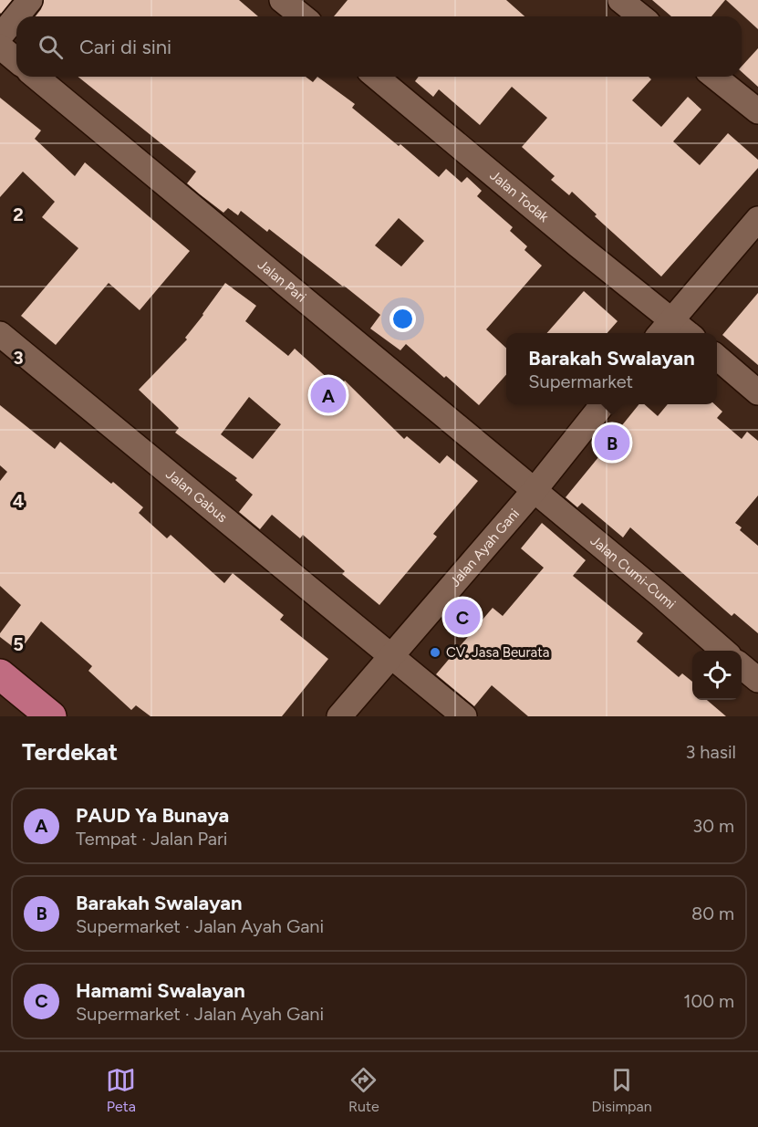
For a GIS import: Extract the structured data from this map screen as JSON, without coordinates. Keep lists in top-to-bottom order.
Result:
{
  "streets": {
    "street": [
      "Jalan Todak",
      "Jalan Pari",
      "Jalan Gabus",
      "Jalan Ayah Gani",
      "Jalan Cumi-Cumi"
    ]
  },
  "crossings": [
    ["Jalan Pari", "Jalan Ayah Gani"],
    ["Jalan Pari", "Jalan Cumi-Cumi"],
    ["Jalan Gabus", "Jalan Ayah Gani"],
    ["Jalan Ayah Gani", "Jalan Cumi-Cumi"]
  ],
  "places": ["CV. Jasa Beurata"],
  "page": {
    "search": "Cari di sini",
    "popup": ["Barakah Swalayan", "Supermarket"],
    "pins": ["A", "B", "C"],
    "heading": ["Terdekat", "3 hasil"],
    "list": [
      {
        "mark": "A",
        "name": "PAUD Ya Bunaya",
        "note": "Tempat · Jalan Pari",
        "value": "30 m"
      },
      {
        "mark": "B",
        "name": "Barakah Swalayan",
        "note": "Supermarket · Jalan Ayah Gani",
        "value": "80 m"
      },
      {
        "mark": "C",
        "name": "Hamami Swalayan",
        "note": "Supermarket · Jalan Ayah Gani",
        "value": "100 m"
      }
    ],
    "nav": ["Peta", "Rute", "Disimpan"]
  },
  "grid": {
    "rows": [
      "2",
      "3",
      "4",
      "5"
    ]
  }
}
